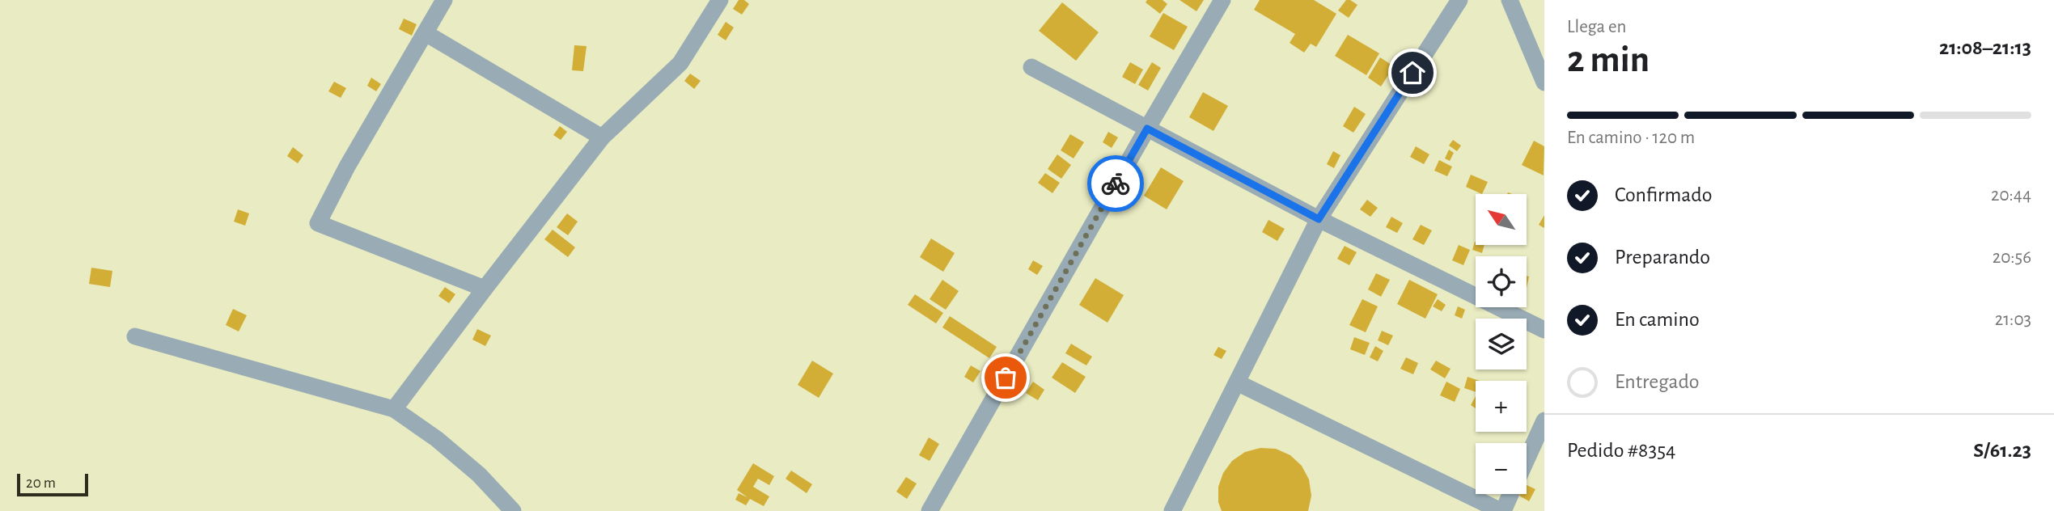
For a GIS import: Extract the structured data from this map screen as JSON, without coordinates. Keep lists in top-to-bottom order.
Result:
{
  "scale_bar": "20 m",
  "north": "top left",
  "page": {
    "heading": ["2 min", "Llega en", "21:08–21:13"],
    "panel": ["Pedido #8354", "S/61.23"],
    "bar": "En camino · 120 m",
    "list": [
      ["Confirmado", "20:44"],
      ["Preparando", "20:56"],
      ["En camino", "21:03"],
      "Entregado"
    ],
    "map_buttons": ["+", "−"],
    "scale": "20 m"
  }
}
